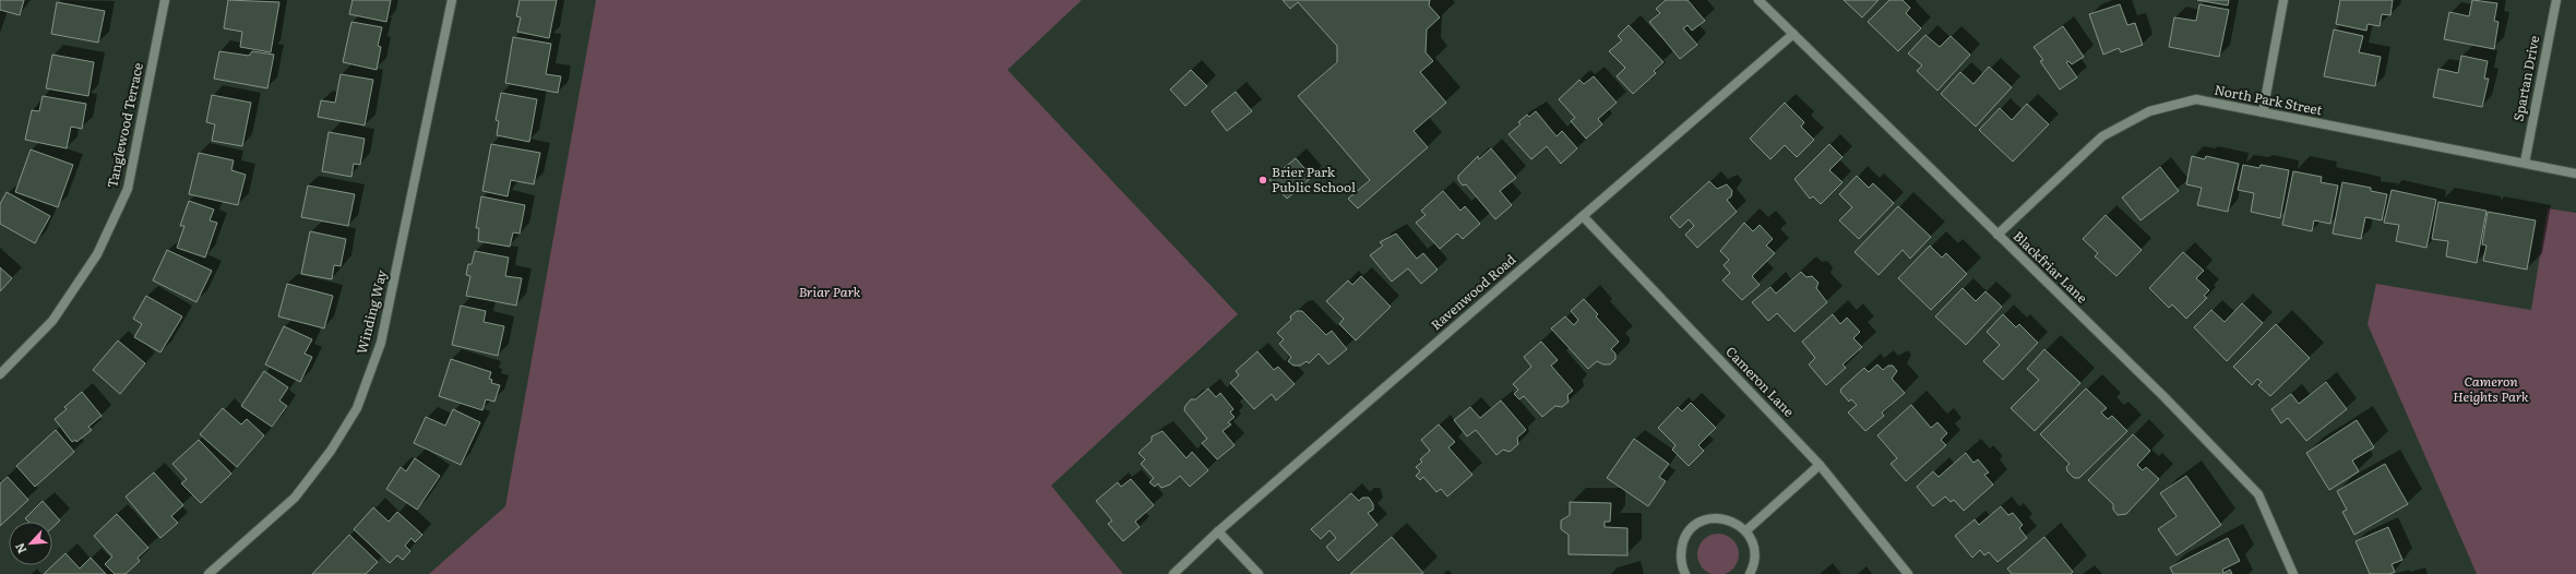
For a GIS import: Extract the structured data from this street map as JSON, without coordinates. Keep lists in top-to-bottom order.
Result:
{
  "streets": {
    "street": [
      "Spartan Drive",
      "North Park Street",
      "Tanglewood Terrace",
      "Blackfriar Lane",
      "Ravenwood Road",
      "Winding Way",
      "Cameron Lane"
    ]
  },
  "crossings": [
    ["Spartan Drive", "North Park Street"],
    ["North Park Street", "Blackfriar Lane"],
    ["Blackfriar Lane", "Ravenwood Road"],
    ["Ravenwood Road", "Cameron Lane"]
  ],
  "parks": ["Briar Park", "Cameron Heights Park"],
  "places": ["Brier Park Public School"],
  "north": "bottom left"
}
